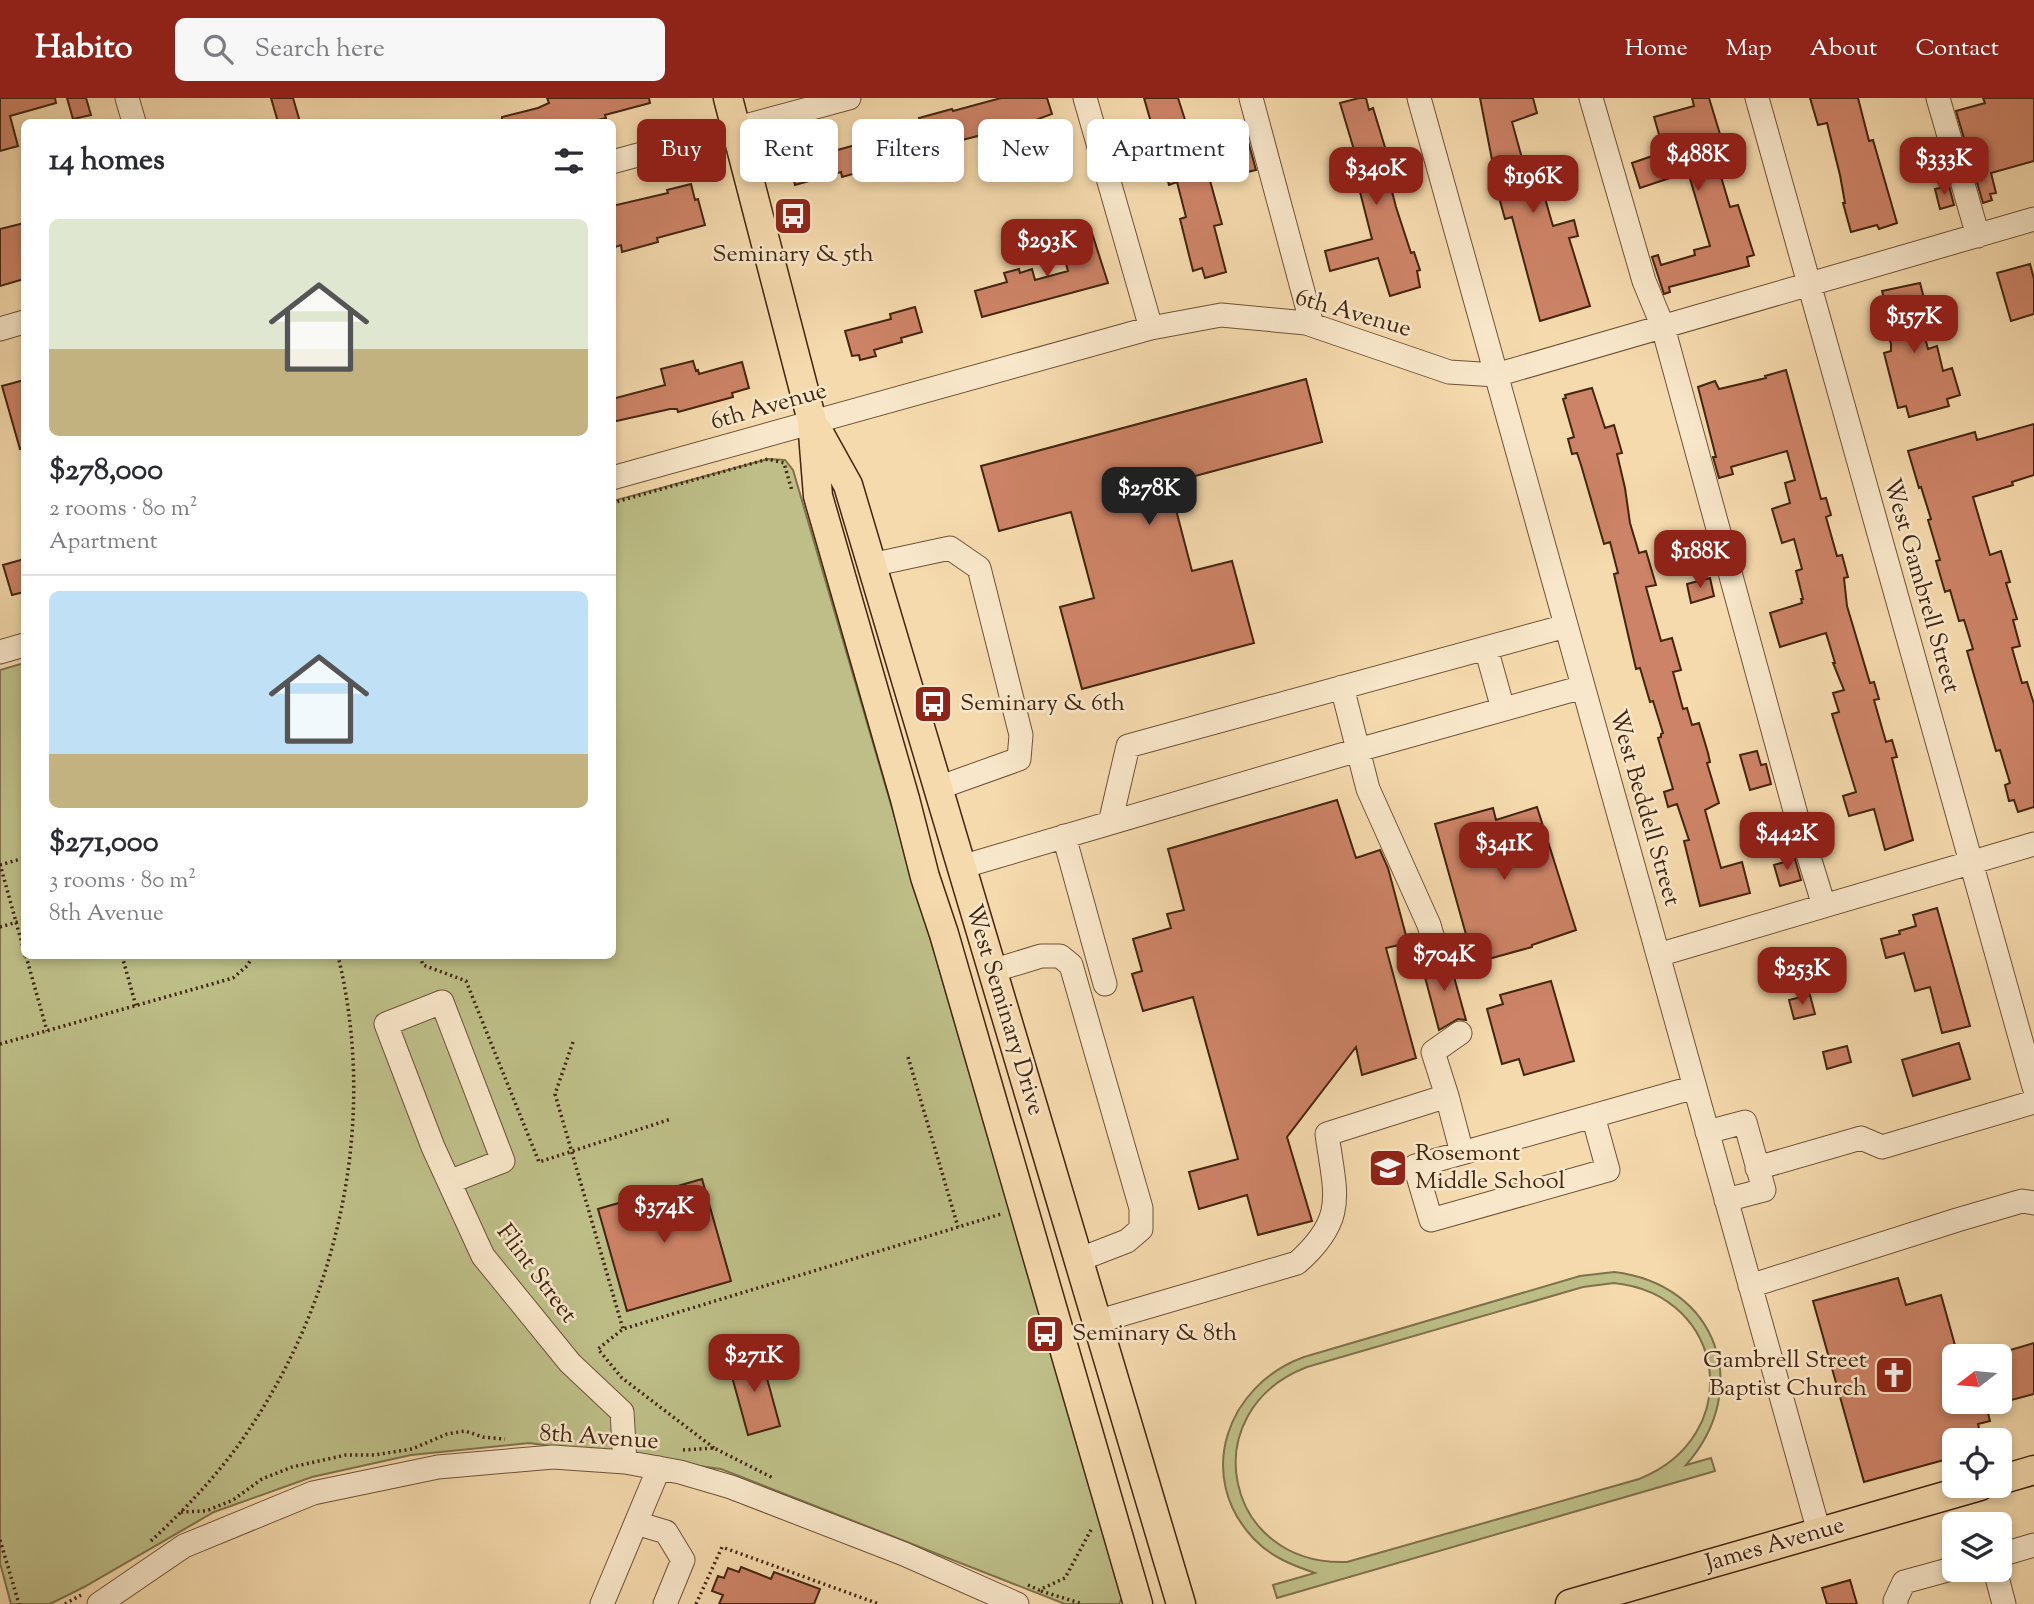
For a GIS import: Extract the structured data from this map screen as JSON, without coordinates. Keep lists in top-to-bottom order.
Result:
{
  "streets": {
    "main road": ["West Seminary Drive", "James Avenue"],
    "street": [
      "6th Avenue",
      "West Gambrell Street",
      "West Beddell Street",
      "Flint Street",
      "8th Avenue"
    ]
  },
  "crossings": [
    ["6th Avenue", "West Gambrell Street"],
    ["6th Avenue", "West Beddell Street"],
    ["6th Avenue", "West Seminary Drive"],
    ["West Beddell Street", "James Avenue"],
    ["Flint Street", "8th Avenue"]
  ],
  "places": {
    "bus stop": ["Seminary & 5th", "Seminary & 6th", "Seminary & 8th"],
    "school or university": ["Rosemont Middle School"],
    "church": ["Gambrell Street Baptist Church"]
  },
  "north": "left",
  "page": {
    "header": "Habito",
    "search": "Search here",
    "nav": [
      "Home",
      "Map",
      "About",
      "Contact"
    ],
    "chip": [
      "Buy",
      "Rent",
      "Filters",
      "New",
      "Apartment"
    ],
    "heading": "14 homes",
    "price": [
      "$488K",
      "$333K",
      "$340K",
      "$196K",
      "$293K",
      "$157K",
      "$278K",
      "$188K",
      "$442K",
      "$341K",
      "$704K",
      "$253K",
      "$374K",
      "$271K"
    ],
    "list": [
      {
        "name": "$278,000",
        "note": "2 rooms · 80 m² · Apartment"
      },
      {
        "name": "$271,000",
        "note": "3 rooms · 80 m² · 8th Avenue"
      }
    ]
  }
}
